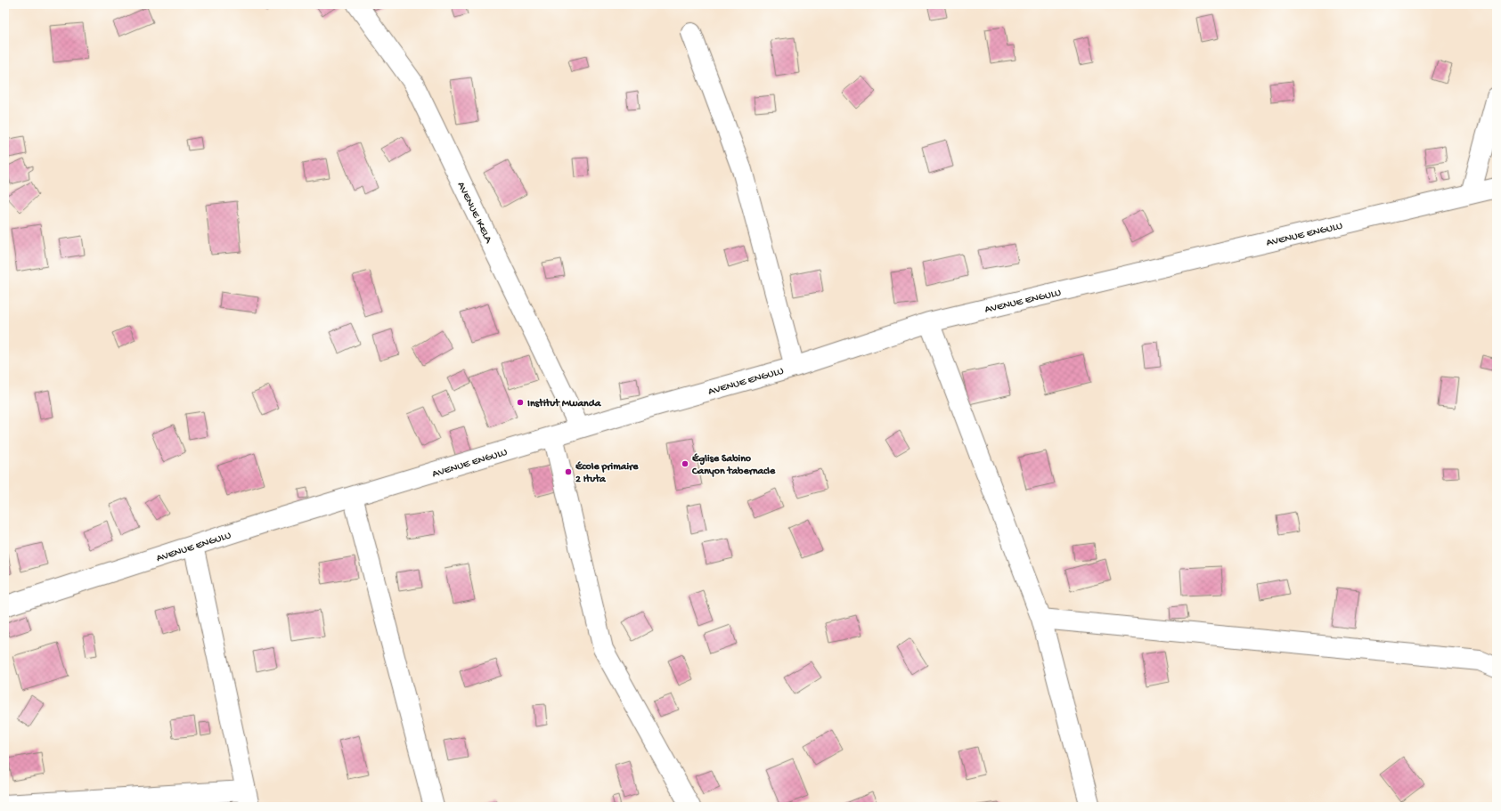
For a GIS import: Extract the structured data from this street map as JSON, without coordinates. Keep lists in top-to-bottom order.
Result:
{
  "streets": {
    "street": ["AVENUE IKELA", "AVENUE ENGULU"]
  },
  "crossings": [
    ["AVENUE IKELA", "AVENUE ENGULU"]
  ],
  "places": ["Institut Mwanda", "Église Sabino Canyon tabernacle", "École primaire 2 Ituta"]
}
